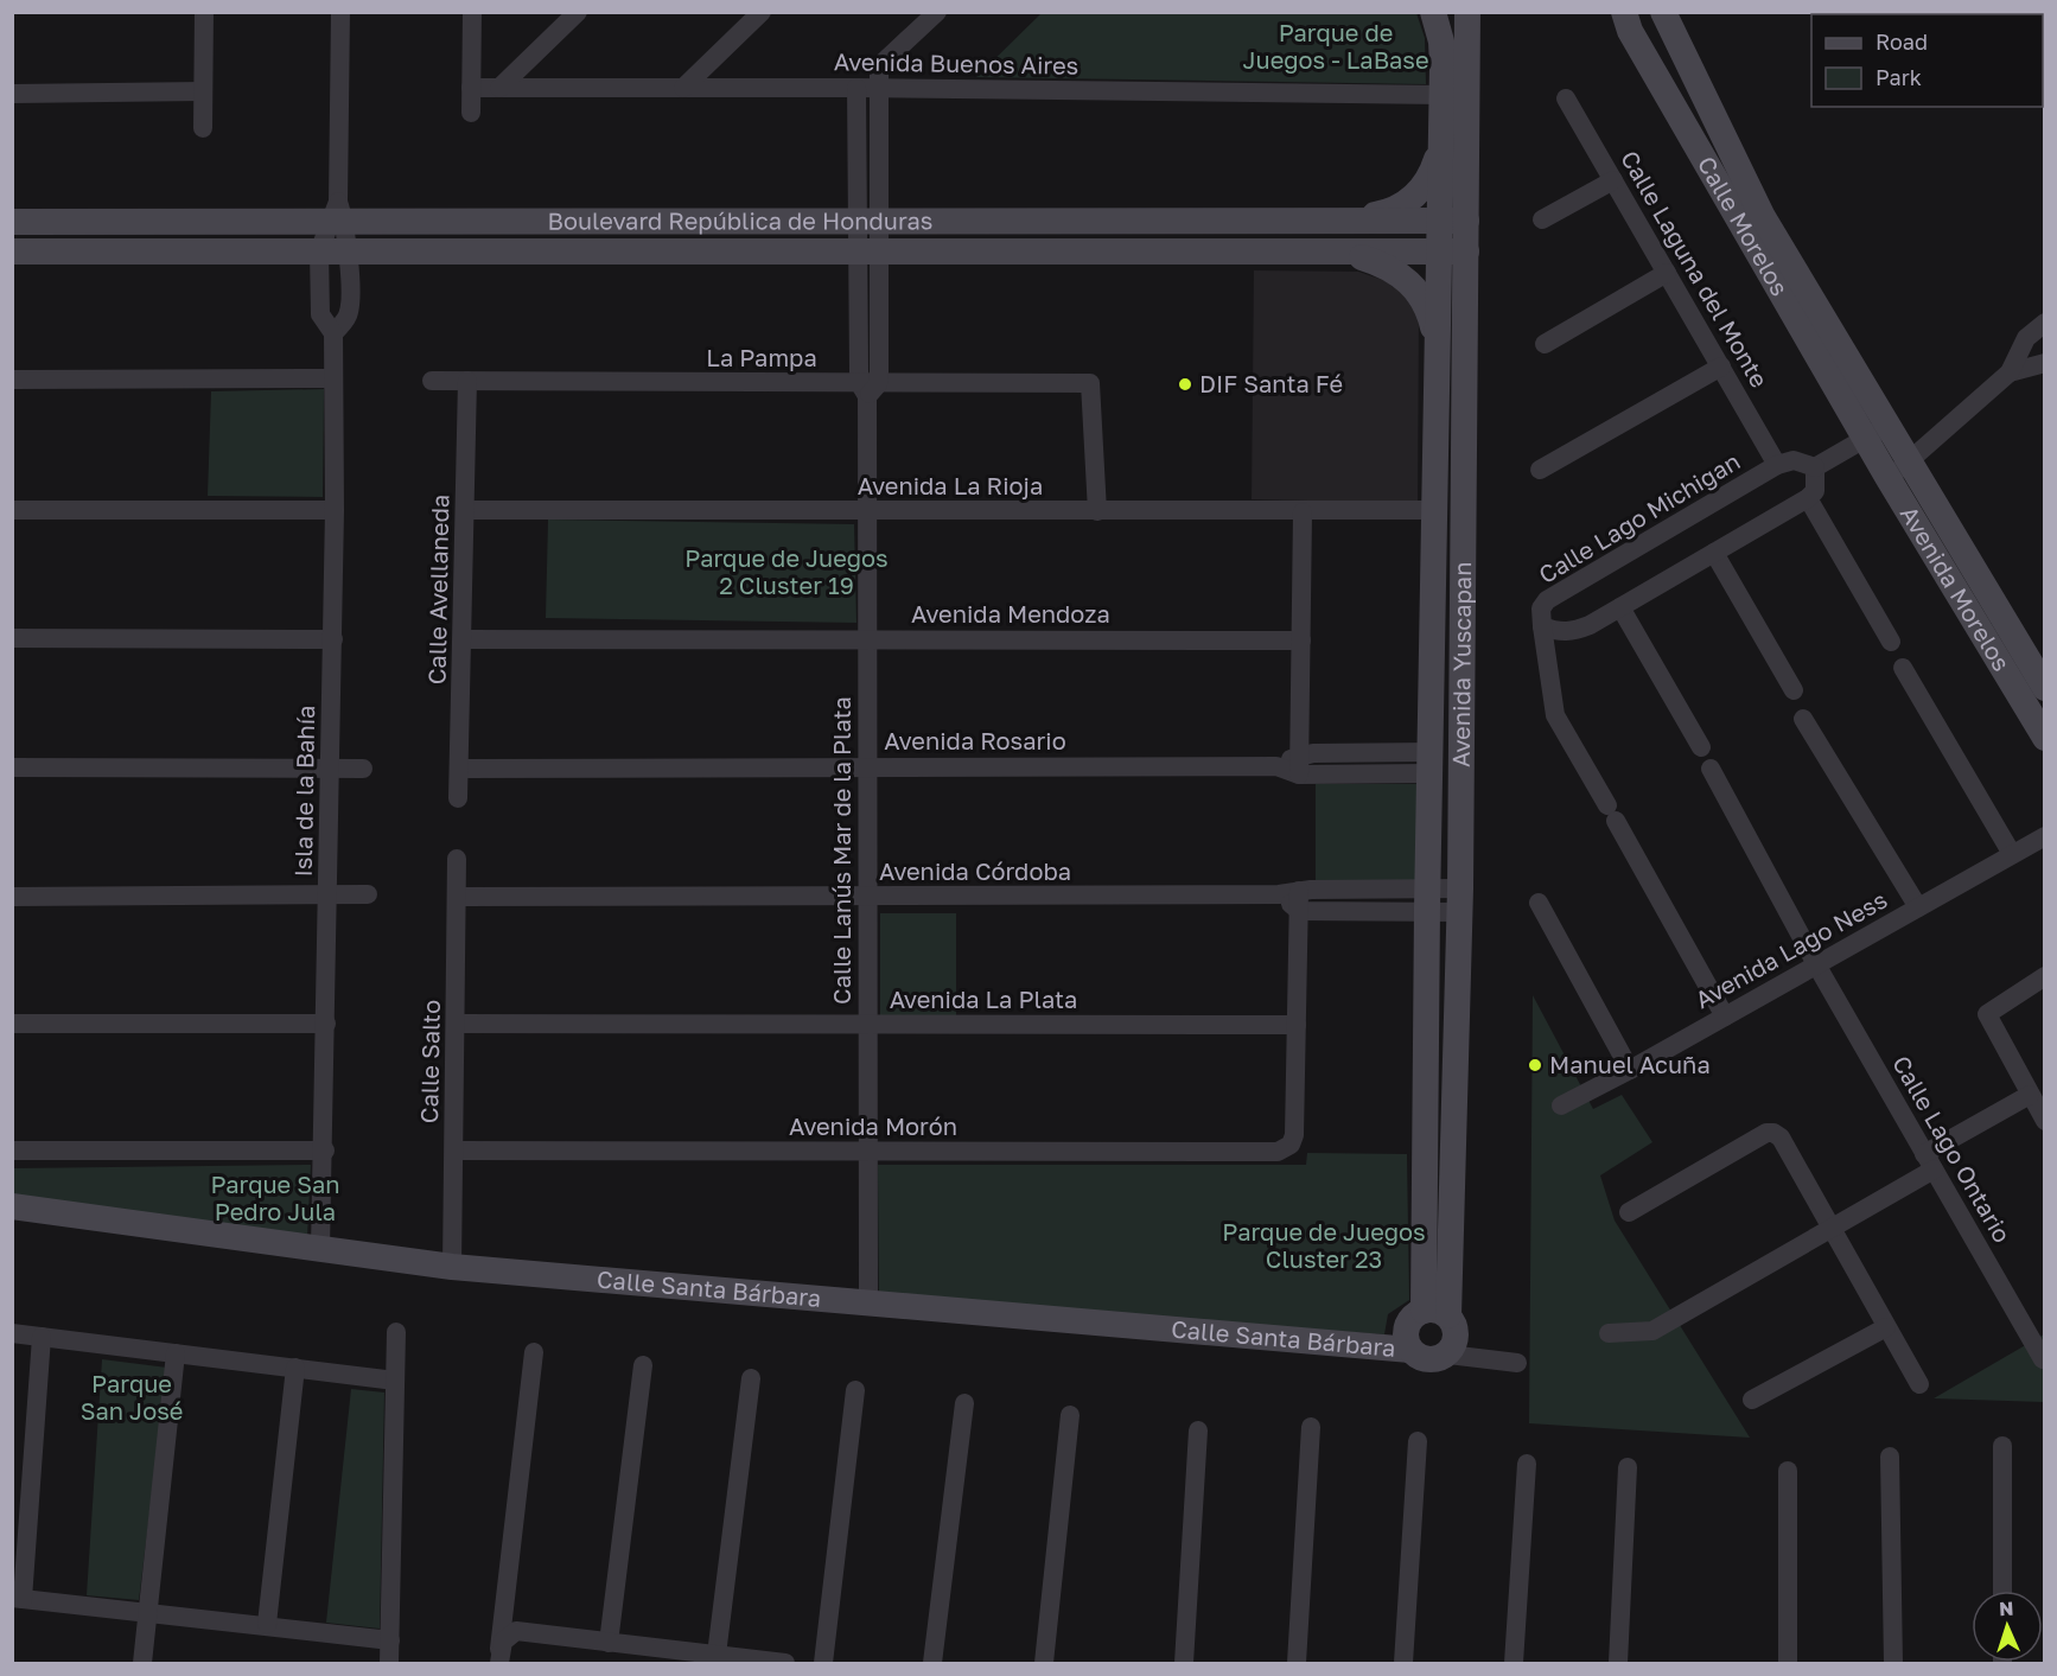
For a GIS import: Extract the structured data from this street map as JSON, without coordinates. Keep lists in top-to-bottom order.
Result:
{
  "streets": {
    "street": [
      "Avenida Buenos Aires",
      "Boulevard República de Honduras",
      "Calle Morelos",
      "Calle Laguna del Monte",
      "La Pampa",
      "Avenida La Rioja",
      "Calle Lago Michigan",
      "Avenida Morelos",
      "Calle Avellaneda",
      "Avenida Mendoza",
      "Avenida Yuscapan",
      "Avenida Rosario",
      "Isla de la Bahía",
      "Calle Lanús Mar de la Plata",
      "Avenida Córdoba",
      "Avenida Lago Ness",
      "Avenida La Plata",
      "Calle Salto",
      "Avenida Morón",
      "Calle Lago Ontario",
      "Calle Santa Bárbara"
    ]
  },
  "crossings": [
    ["Avenida Buenos Aires", "Avenida Yuscapan"],
    ["Avenida Buenos Aires", "Calle Lanús Mar de la Plata"],
    ["Boulevard República de Honduras", "Avenida Yuscapan"],
    ["Boulevard República de Honduras", "Isla de la Bahía"],
    ["Boulevard República de Honduras", "Calle Lanús Mar de la Plata"],
    ["Calle Morelos", "Avenida Morelos"],
    ["Calle Laguna del Monte", "Calle Lago Michigan"],
    ["La Pampa", "Avenida La Rioja"],
    ["La Pampa", "Calle Avellaneda"],
    ["La Pampa", "Calle Lanús Mar de la Plata"],
    ["Avenida La Rioja", "Calle Avellaneda"],
    ["Avenida La Rioja", "Avenida Yuscapan"],
    ["Avenida La Rioja", "Calle Lanús Mar de la Plata"],
    ["Calle Avellaneda", "Avenida Mendoza"],
    ["Calle Avellaneda", "Avenida Rosario"],
    ["Avenida Mendoza", "Calle Lanús Mar de la Plata"],
    ["Avenida Yuscapan", "Avenida Rosario"],
    ["Avenida Yuscapan", "Calle Santa Bárbara"],
    ["Avenida Rosario", "Calle Lanús Mar de la Plata"],
    ["Isla de la Bahía", "Calle Santa Bárbara"],
    ["Calle Lanús Mar de la Plata", "Avenida Córdoba"],
    ["Calle Lanús Mar de la Plata", "Avenida La Plata"],
    ["Calle Lanús Mar de la Plata", "Avenida Morón"],
    ["Calle Lanús Mar de la Plata", "Calle Santa Bárbara"],
    ["Avenida Córdoba", "Calle Salto"],
    ["Avenida Lago Ness", "Calle Lago Ontario"],
    ["Avenida La Plata", "Calle Salto"],
    ["Avenida La Plata", "Avenida Morón"],
    ["Calle Salto", "Avenida Morón"],
    ["Calle Salto", "Calle Santa Bárbara"]
  ],
  "parks": [
    "Parque de Juegos - LaBase",
    "Parque de Juegos 2 Cluster 19",
    "Parque San Pedro Jula",
    "Parque de Juegos Cluster 23",
    "Parque San José"
  ],
  "places": ["DIF Santa Fé", "Manuel Acuña"],
  "legend": ["Road", "Park"],
  "north": "top"
}
